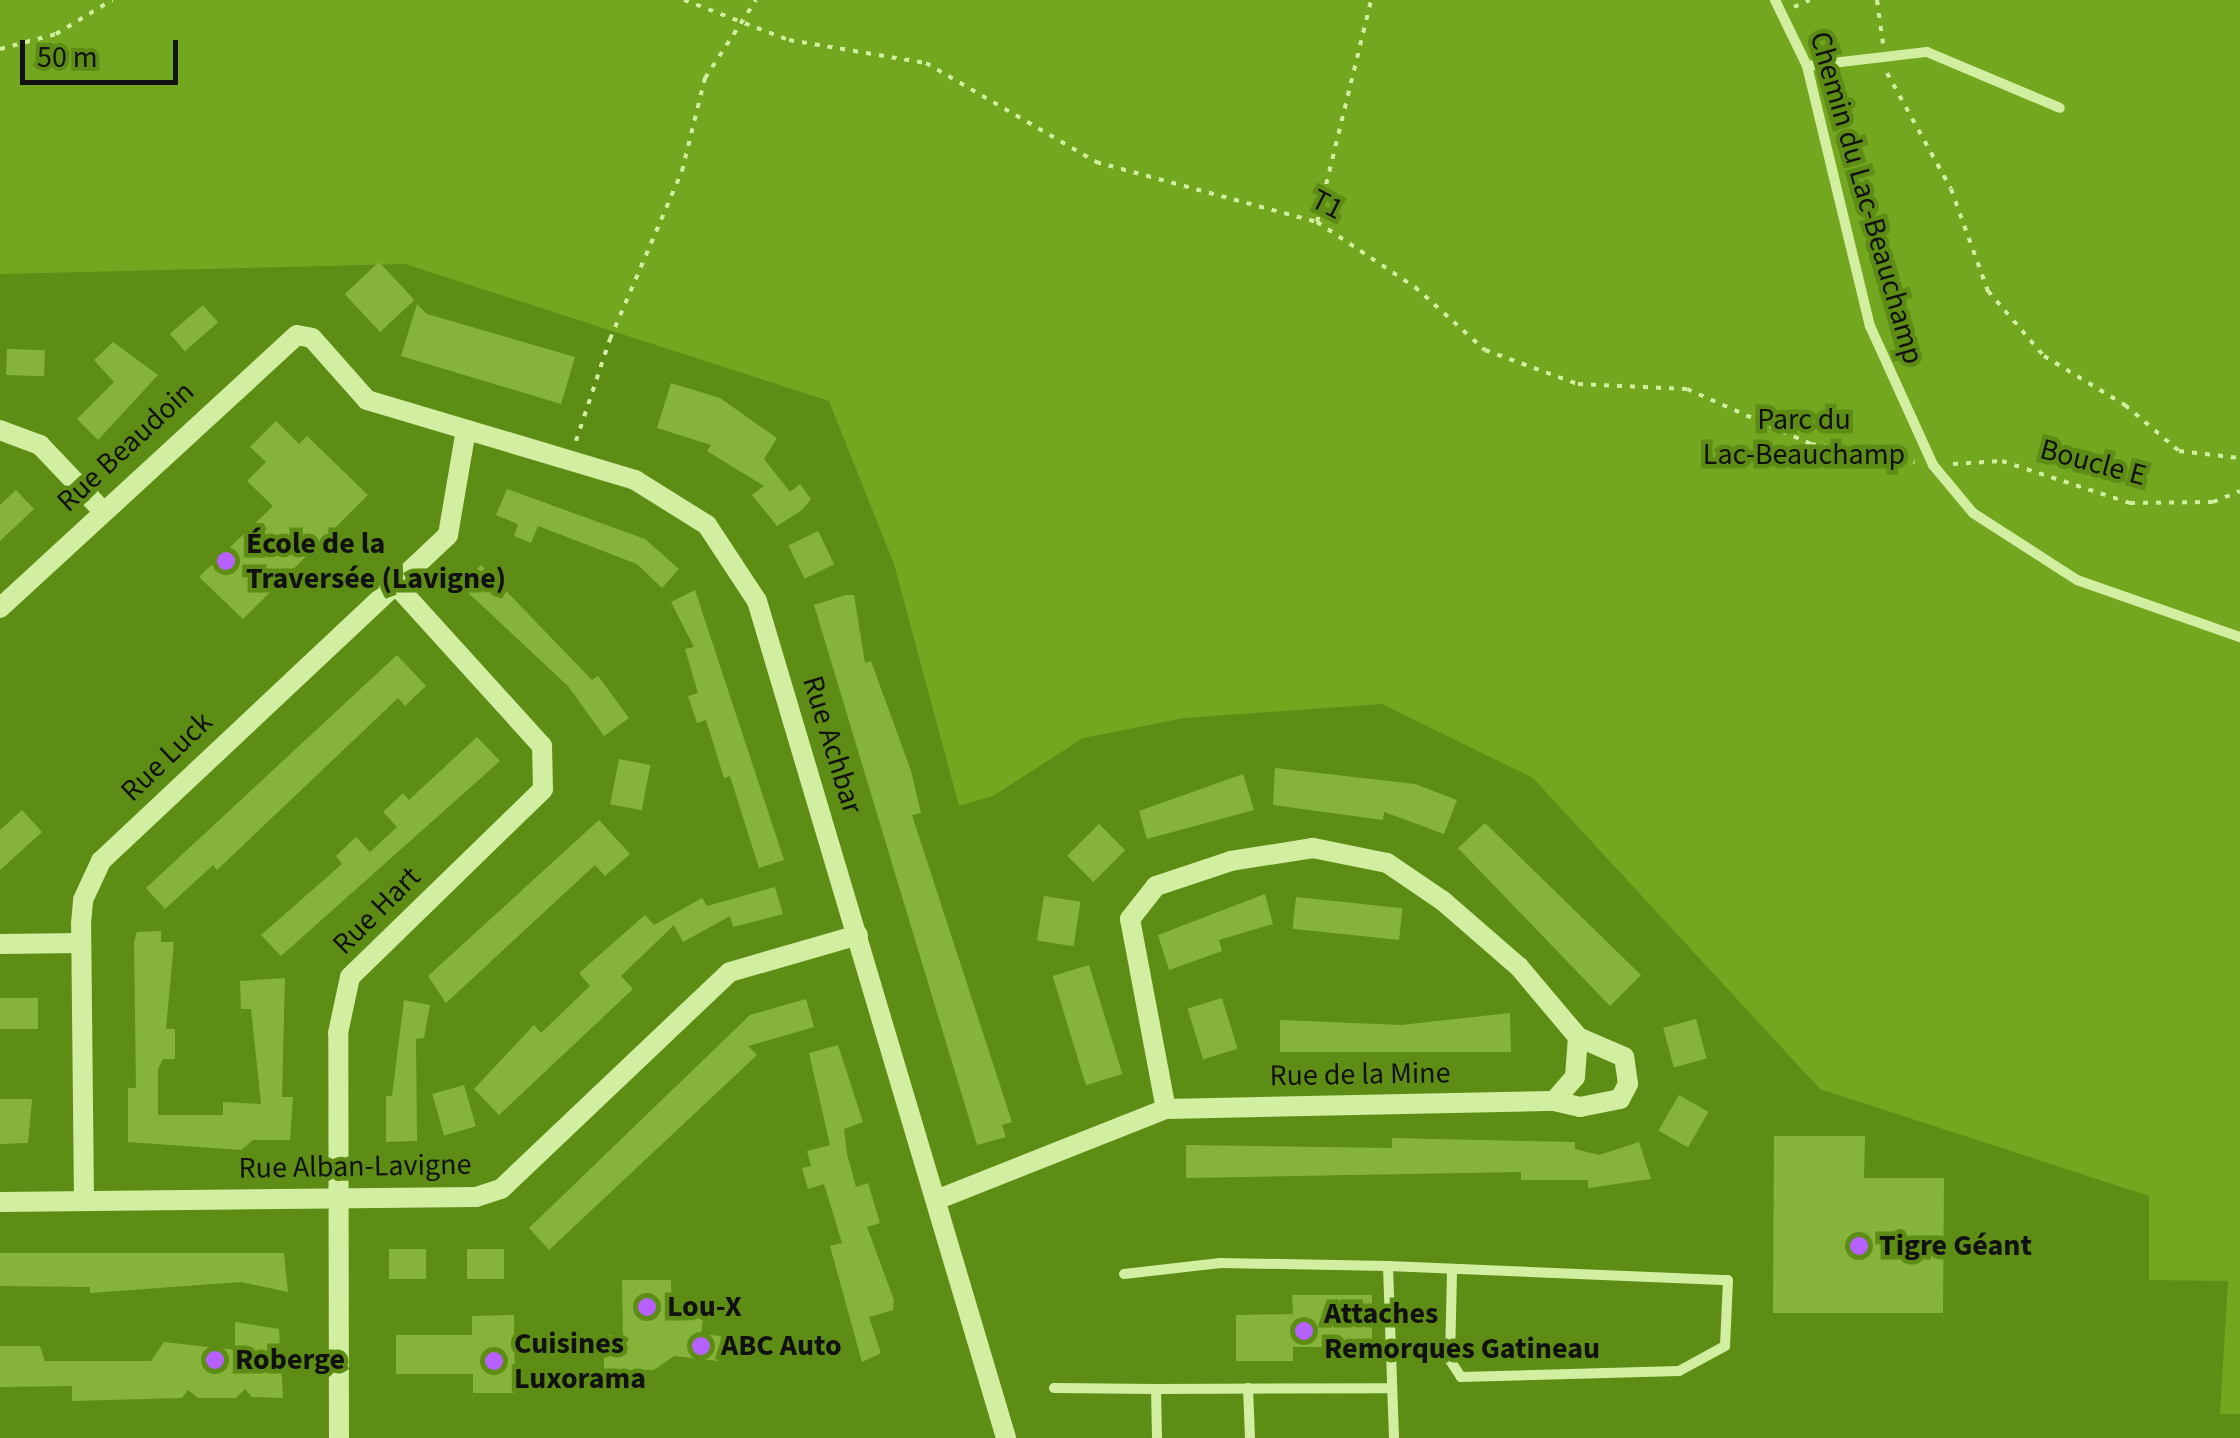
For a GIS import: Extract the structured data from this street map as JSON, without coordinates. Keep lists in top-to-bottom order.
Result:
{
  "streets": {
    "street": [
      "Rue Beaudoin",
      "Rue Achbar",
      "Rue Luck",
      "Rue Hart",
      "Rue de la Mine",
      "Rue Alban-Lavigne"
    ],
    "lane": ["Chemin du Lac-Beauchamp"],
    "path": ["T1", "Boucle E"]
  },
  "crossings": [
    ["Chemin du Lac-Beauchamp", "T1"],
    ["Chemin du Lac-Beauchamp", "Boucle E"],
    ["T1", "Boucle E"],
    ["Rue Beaudoin", "Rue Achbar"],
    ["Rue Achbar", "Rue Luck"],
    ["Rue Achbar", "Rue de la Mine"],
    ["Rue Achbar", "Rue Alban-Lavigne"],
    ["Rue Luck", "Rue Hart"],
    ["Rue Luck", "Rue Alban-Lavigne"],
    ["Rue Hart", "Rue Alban-Lavigne"]
  ],
  "parks": ["Parc du Lac-Beauchamp"],
  "places": [
    "École de la Traversée (Lavigne)",
    "Tigre Géant",
    "Lou-X",
    "Attaches Remorques Gatineau",
    "ABC Auto",
    "Roberge",
    "Cuisines Luxorama"
  ],
  "scale_bar": "50 m"
}
